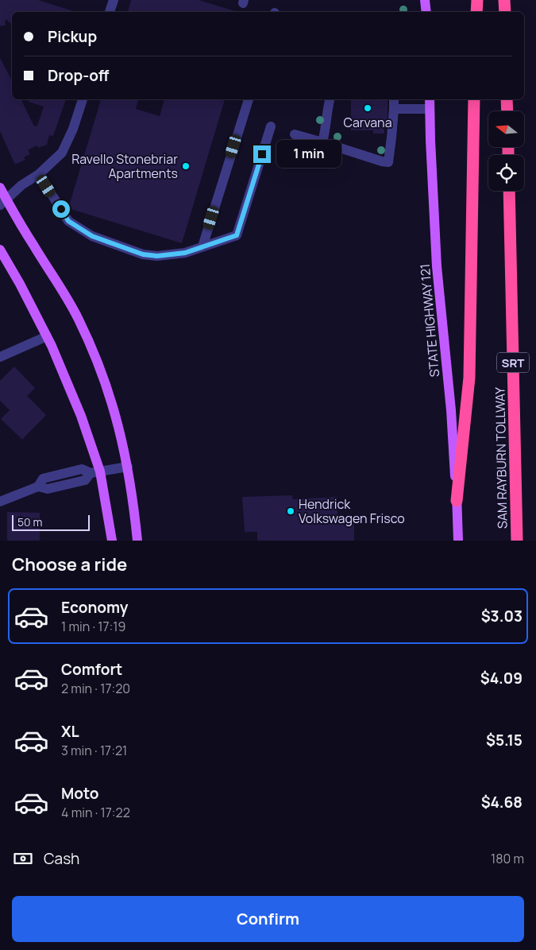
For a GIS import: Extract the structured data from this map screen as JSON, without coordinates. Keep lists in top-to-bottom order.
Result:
{
  "streets": {
    "highway": ["SRT", "SAM RAYBURN TOLLWAY"],
    "main road": ["STATE HIGHWAY 121"]
  },
  "places": ["Carvana", "Ravello Stonebriar Apartments", "Hendrick Volkswagen Frisco"],
  "scale_bar": "50 m",
  "north": "left",
  "page": {
    "banner": ["Pickup", "Drop-off"],
    "bubble": "1 min",
    "scale": "50 m",
    "heading": "Choose a ride",
    "list": [
      {
        "name": "Economy",
        "note": "1 min · 17:19",
        "value": "$3.03"
      },
      {
        "name": "Comfort",
        "note": "2 min · 17:20",
        "value": "$4.09"
      },
      {
        "name": "XL",
        "note": "3 min · 17:21",
        "value": "$5.15"
      },
      {
        "name": "Moto",
        "note": "4 min · 17:22",
        "value": "$4.68"
      }
    ],
    "pay": ["Cash", "180 m"],
    "buttons": "Confirm"
  }
}
